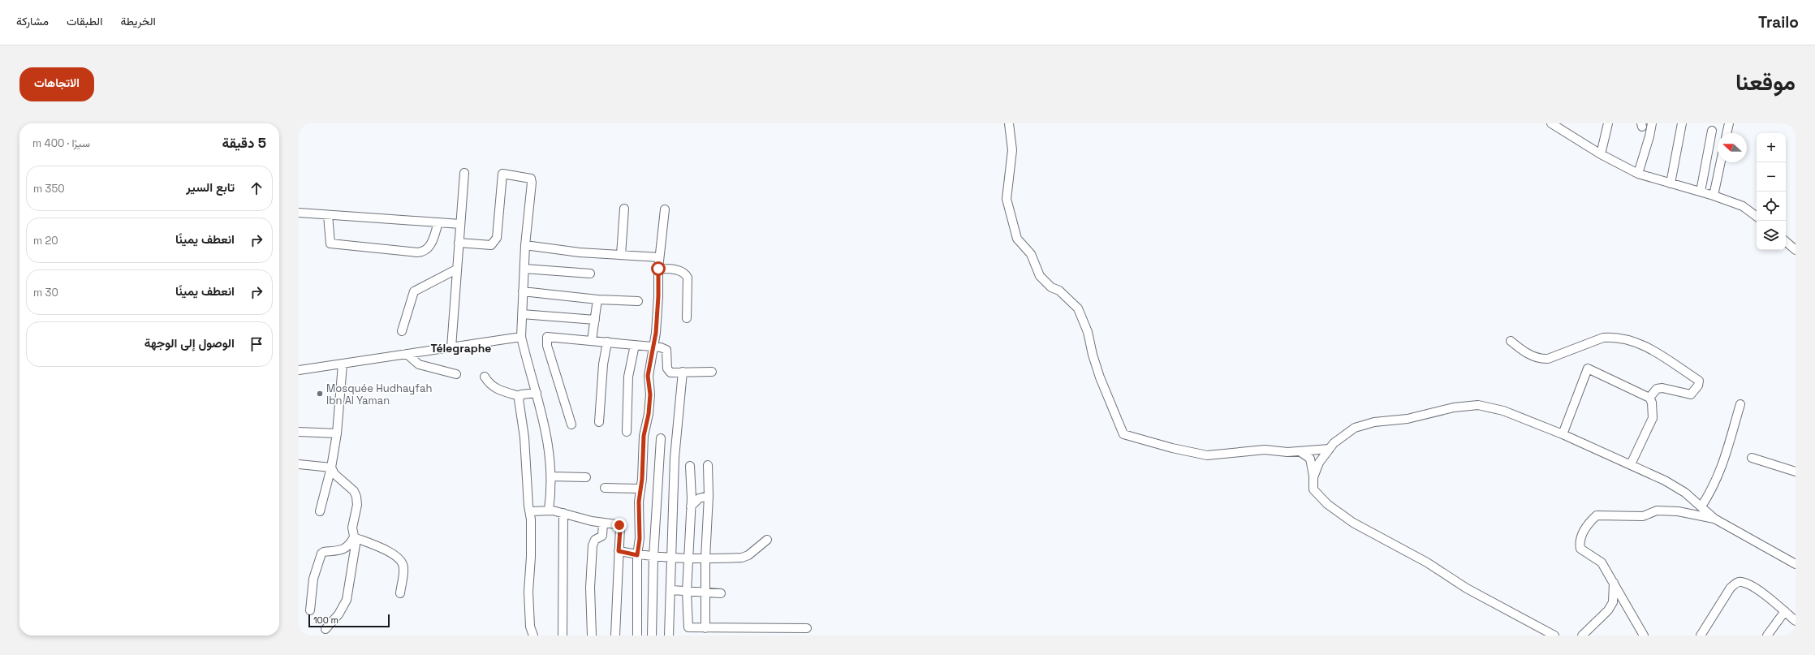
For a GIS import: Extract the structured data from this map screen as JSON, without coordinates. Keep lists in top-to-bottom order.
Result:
{
  "districts": ["Télegraphe"],
  "places": ["Mosquée Hudhayfah Ibn Al Yaman"],
  "scale_bar": "100 m",
  "north": "left",
  "page": {
    "header": "Trailo",
    "nav": ["الخريطة", "الطبقات", "مشاركة"],
    "title": "موقعنا",
    "buttons": "الاتجاهات",
    "heading": ["5 دقيقة", "سيرًا · 400 m"],
    "map_buttons": ["+", "−"],
    "list": [
      ["تابع السير", "350 m"],
      ["انعطف يمينًا", "20 m"],
      ["انعطف يمينًا", "30 m"],
      "الوصول إلى الوجهة"
    ],
    "scale": "100 m"
  }
}
